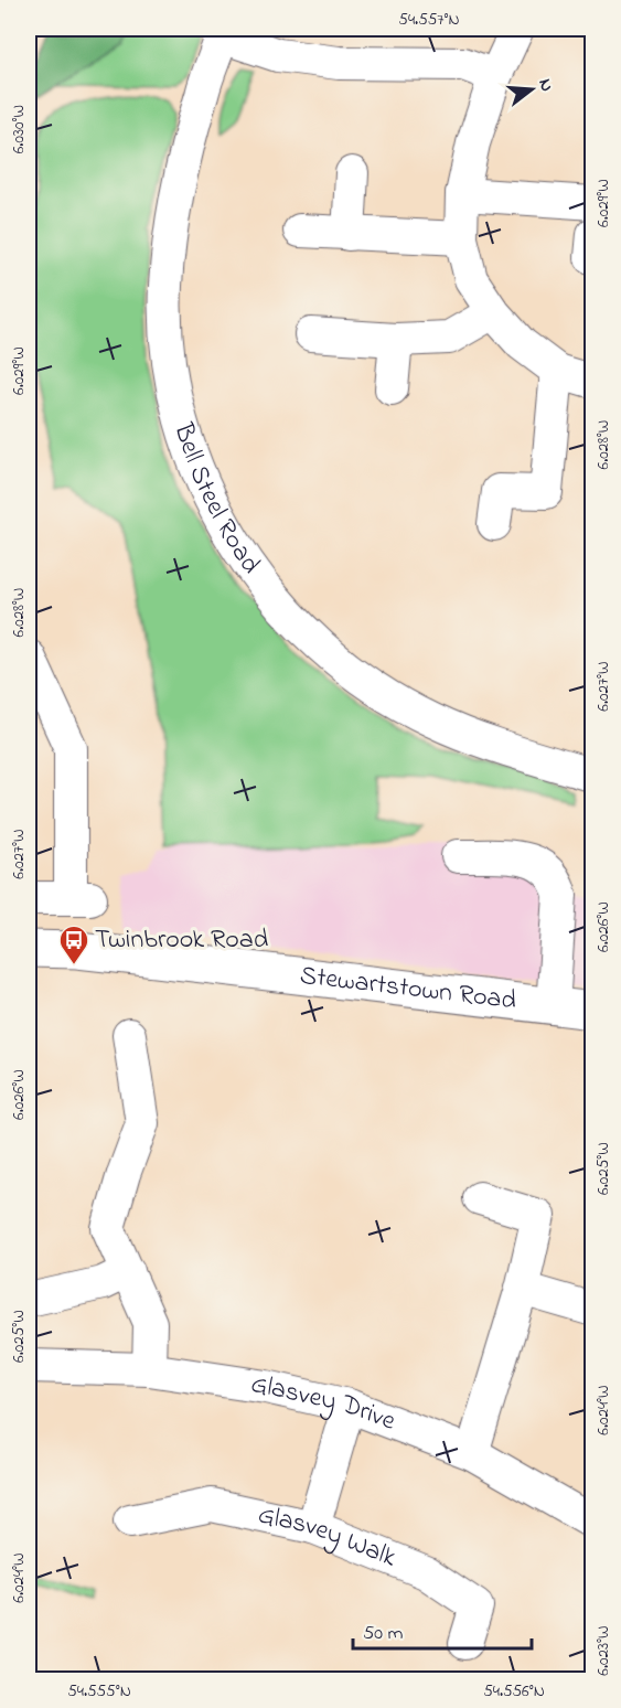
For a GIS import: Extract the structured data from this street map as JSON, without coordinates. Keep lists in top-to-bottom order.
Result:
{
  "streets": {
    "main road": ["Stewartstown Road"],
    "street": ["Bell Steel Road", "Glasvey Drive", "Glasvey Walk"]
  },
  "places": {
    "bus stop": ["Twinbrook Road"]
  },
  "scale_bar": "50 m",
  "north": "right",
  "coordinates": [
    "54.557°N",
    "6.030°W",
    "6.029°W",
    "6.028°W",
    "6.027°W",
    "6.026°W",
    "6.025°W",
    "6.024°W",
    "6.023°W",
    "54.555°N",
    "54.556°N"
  ]
}
